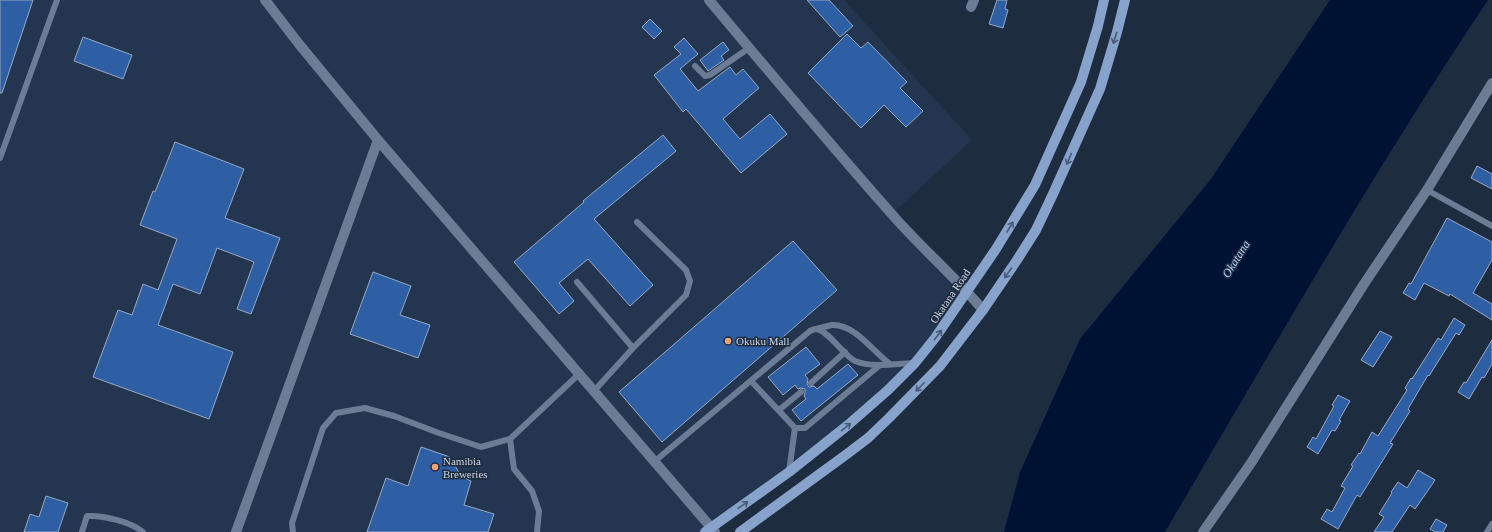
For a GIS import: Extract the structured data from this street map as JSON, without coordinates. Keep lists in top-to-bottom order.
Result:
{
  "streets": {
    "main road": ["Okatana Road"]
  },
  "water": ["Okatana"],
  "places": ["Okuku Mall", "Namibia Breweries"]
}
